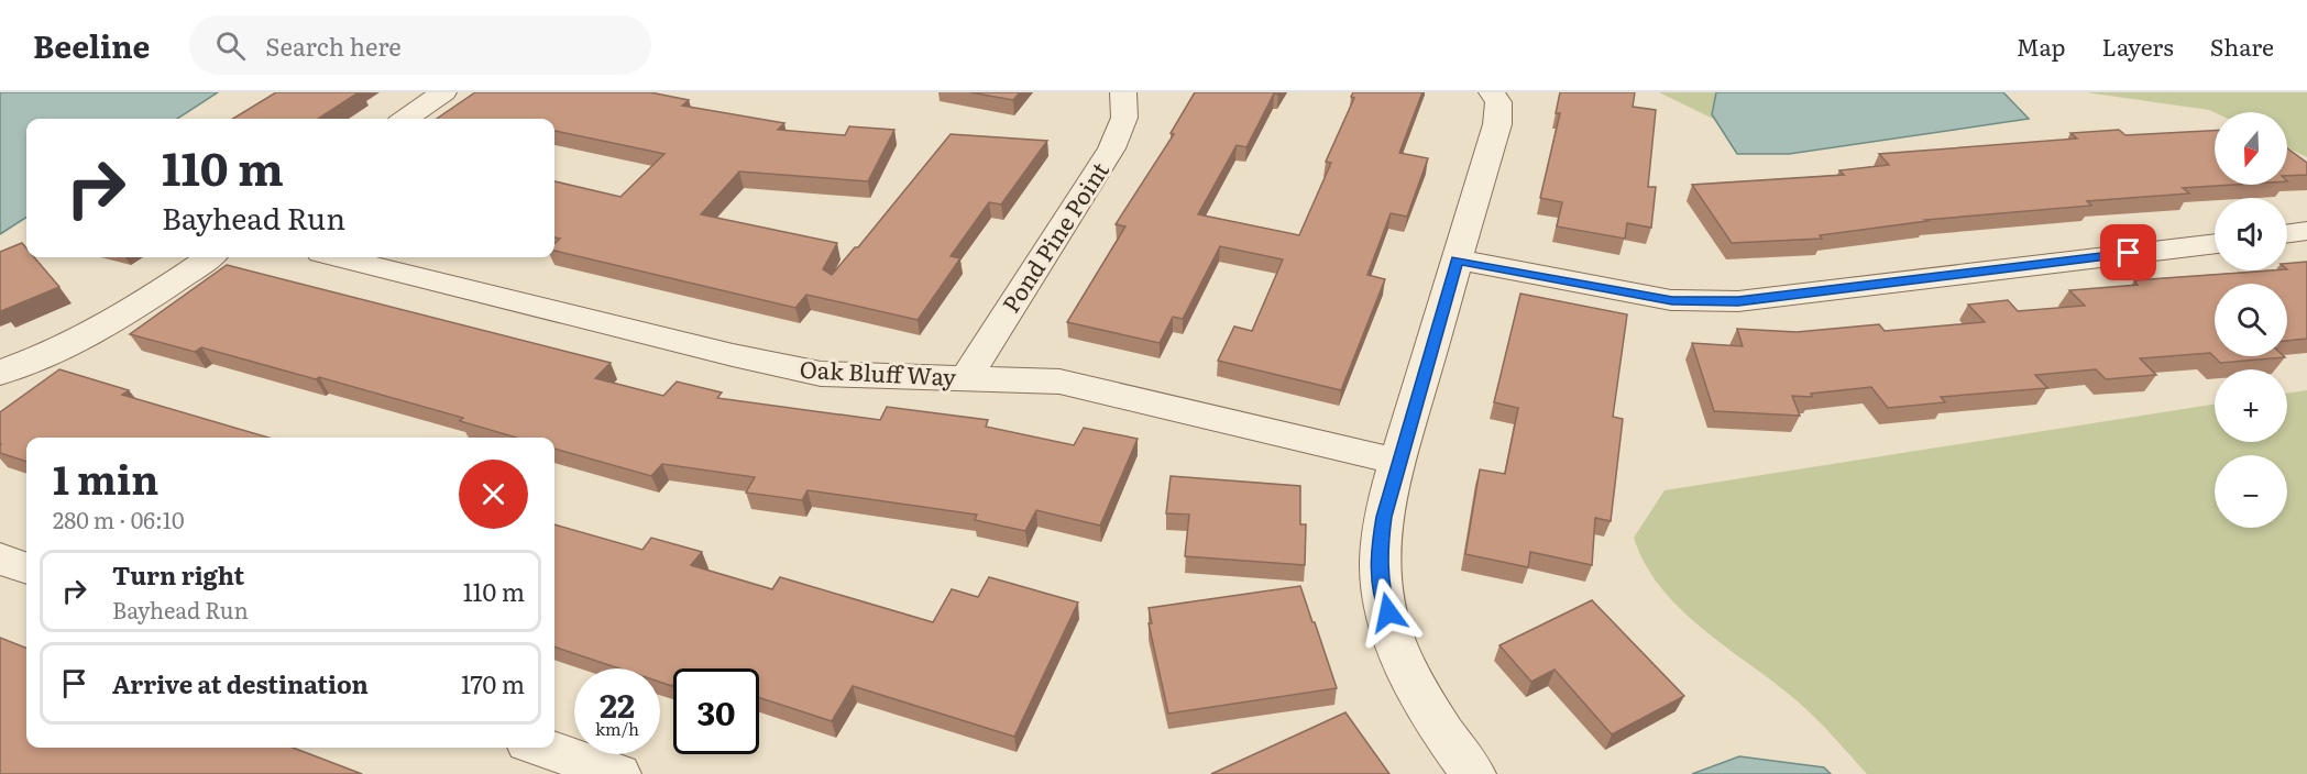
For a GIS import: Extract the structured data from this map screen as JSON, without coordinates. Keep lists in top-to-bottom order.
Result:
{
  "streets": {
    "street": ["Pond Pine Point", "Oak Bluff Way"]
  },
  "crossings": [
    ["Pond Pine Point", "Oak Bluff Way"]
  ],
  "north": "bottom",
  "page": {
    "header": "Beeline",
    "search": "Search here",
    "nav": ["Map", "Layers", "Share"],
    "map_buttons": ["+", "−"],
    "turn": ["110 m", "Bayhead Run"],
    "heading": ["1 min", "280 m · 06:10"],
    "list": [
      {
        "name": "Turn right",
        "note": "Bayhead Run",
        "value": "110 m"
      },
      {
        "name": "Arrive at destination",
        "value": "170 m"
      }
    ],
    "speed": "22 km/h",
    "limit": "30"
  }
}
